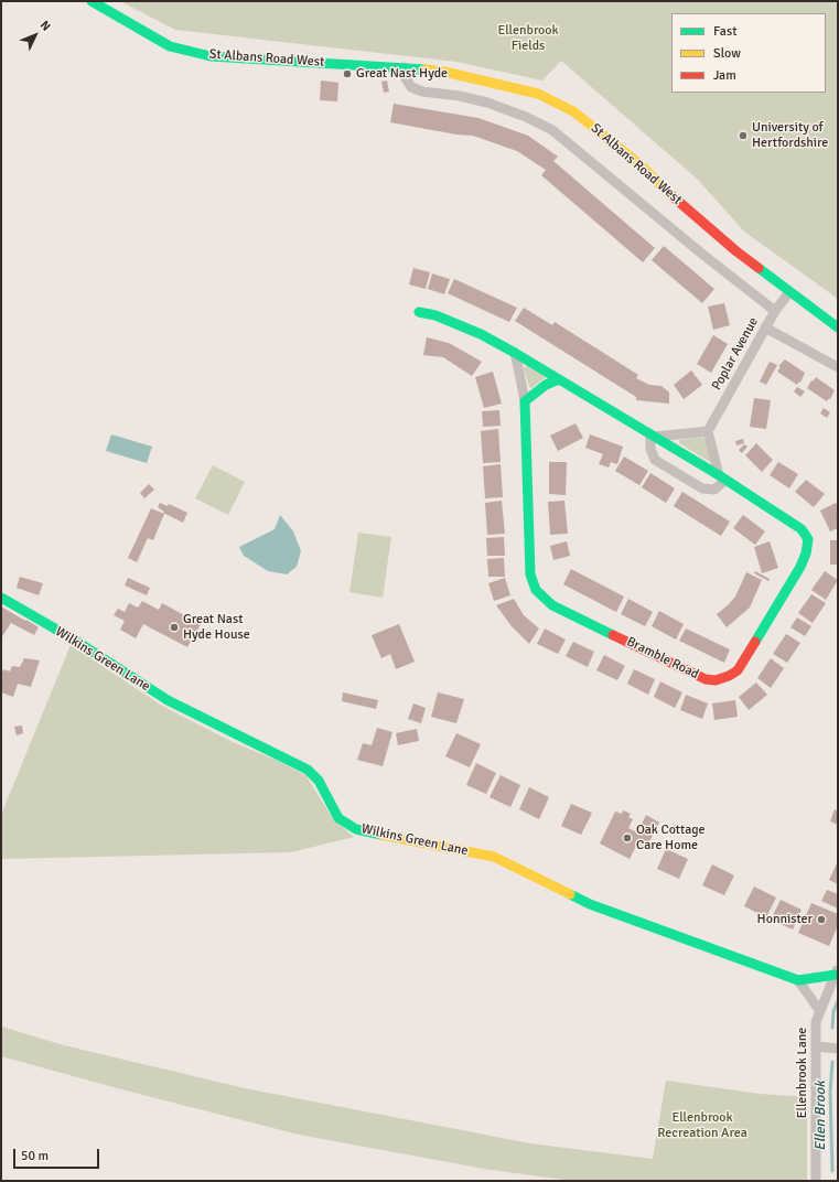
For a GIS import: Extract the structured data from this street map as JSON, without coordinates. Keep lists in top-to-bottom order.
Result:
{
  "streets": {
    "street": [
      "St Albans Road West",
      "Poplar Avenue",
      "Bramble Road",
      "Wilkins Green Lane",
      "Ellenbrook Lane"
    ]
  },
  "crossings": [
    ["St Albans Road West", "Poplar Avenue"],
    ["Wilkins Green Lane", "Ellenbrook Lane"]
  ],
  "water": ["Ellen Brook"],
  "parks": ["Ellenbrook Fields", "Ellenbrook Recreation Area"],
  "places": [
    "Great Nast Hyde",
    "University of Hertfordshire",
    "Great Nast Hyde House",
    "Oak Cottage Care Home",
    "Honnister"
  ],
  "legend": ["Fast", "Slow", "Jam"],
  "scale_bar": "50 m",
  "north": "top right"
}
